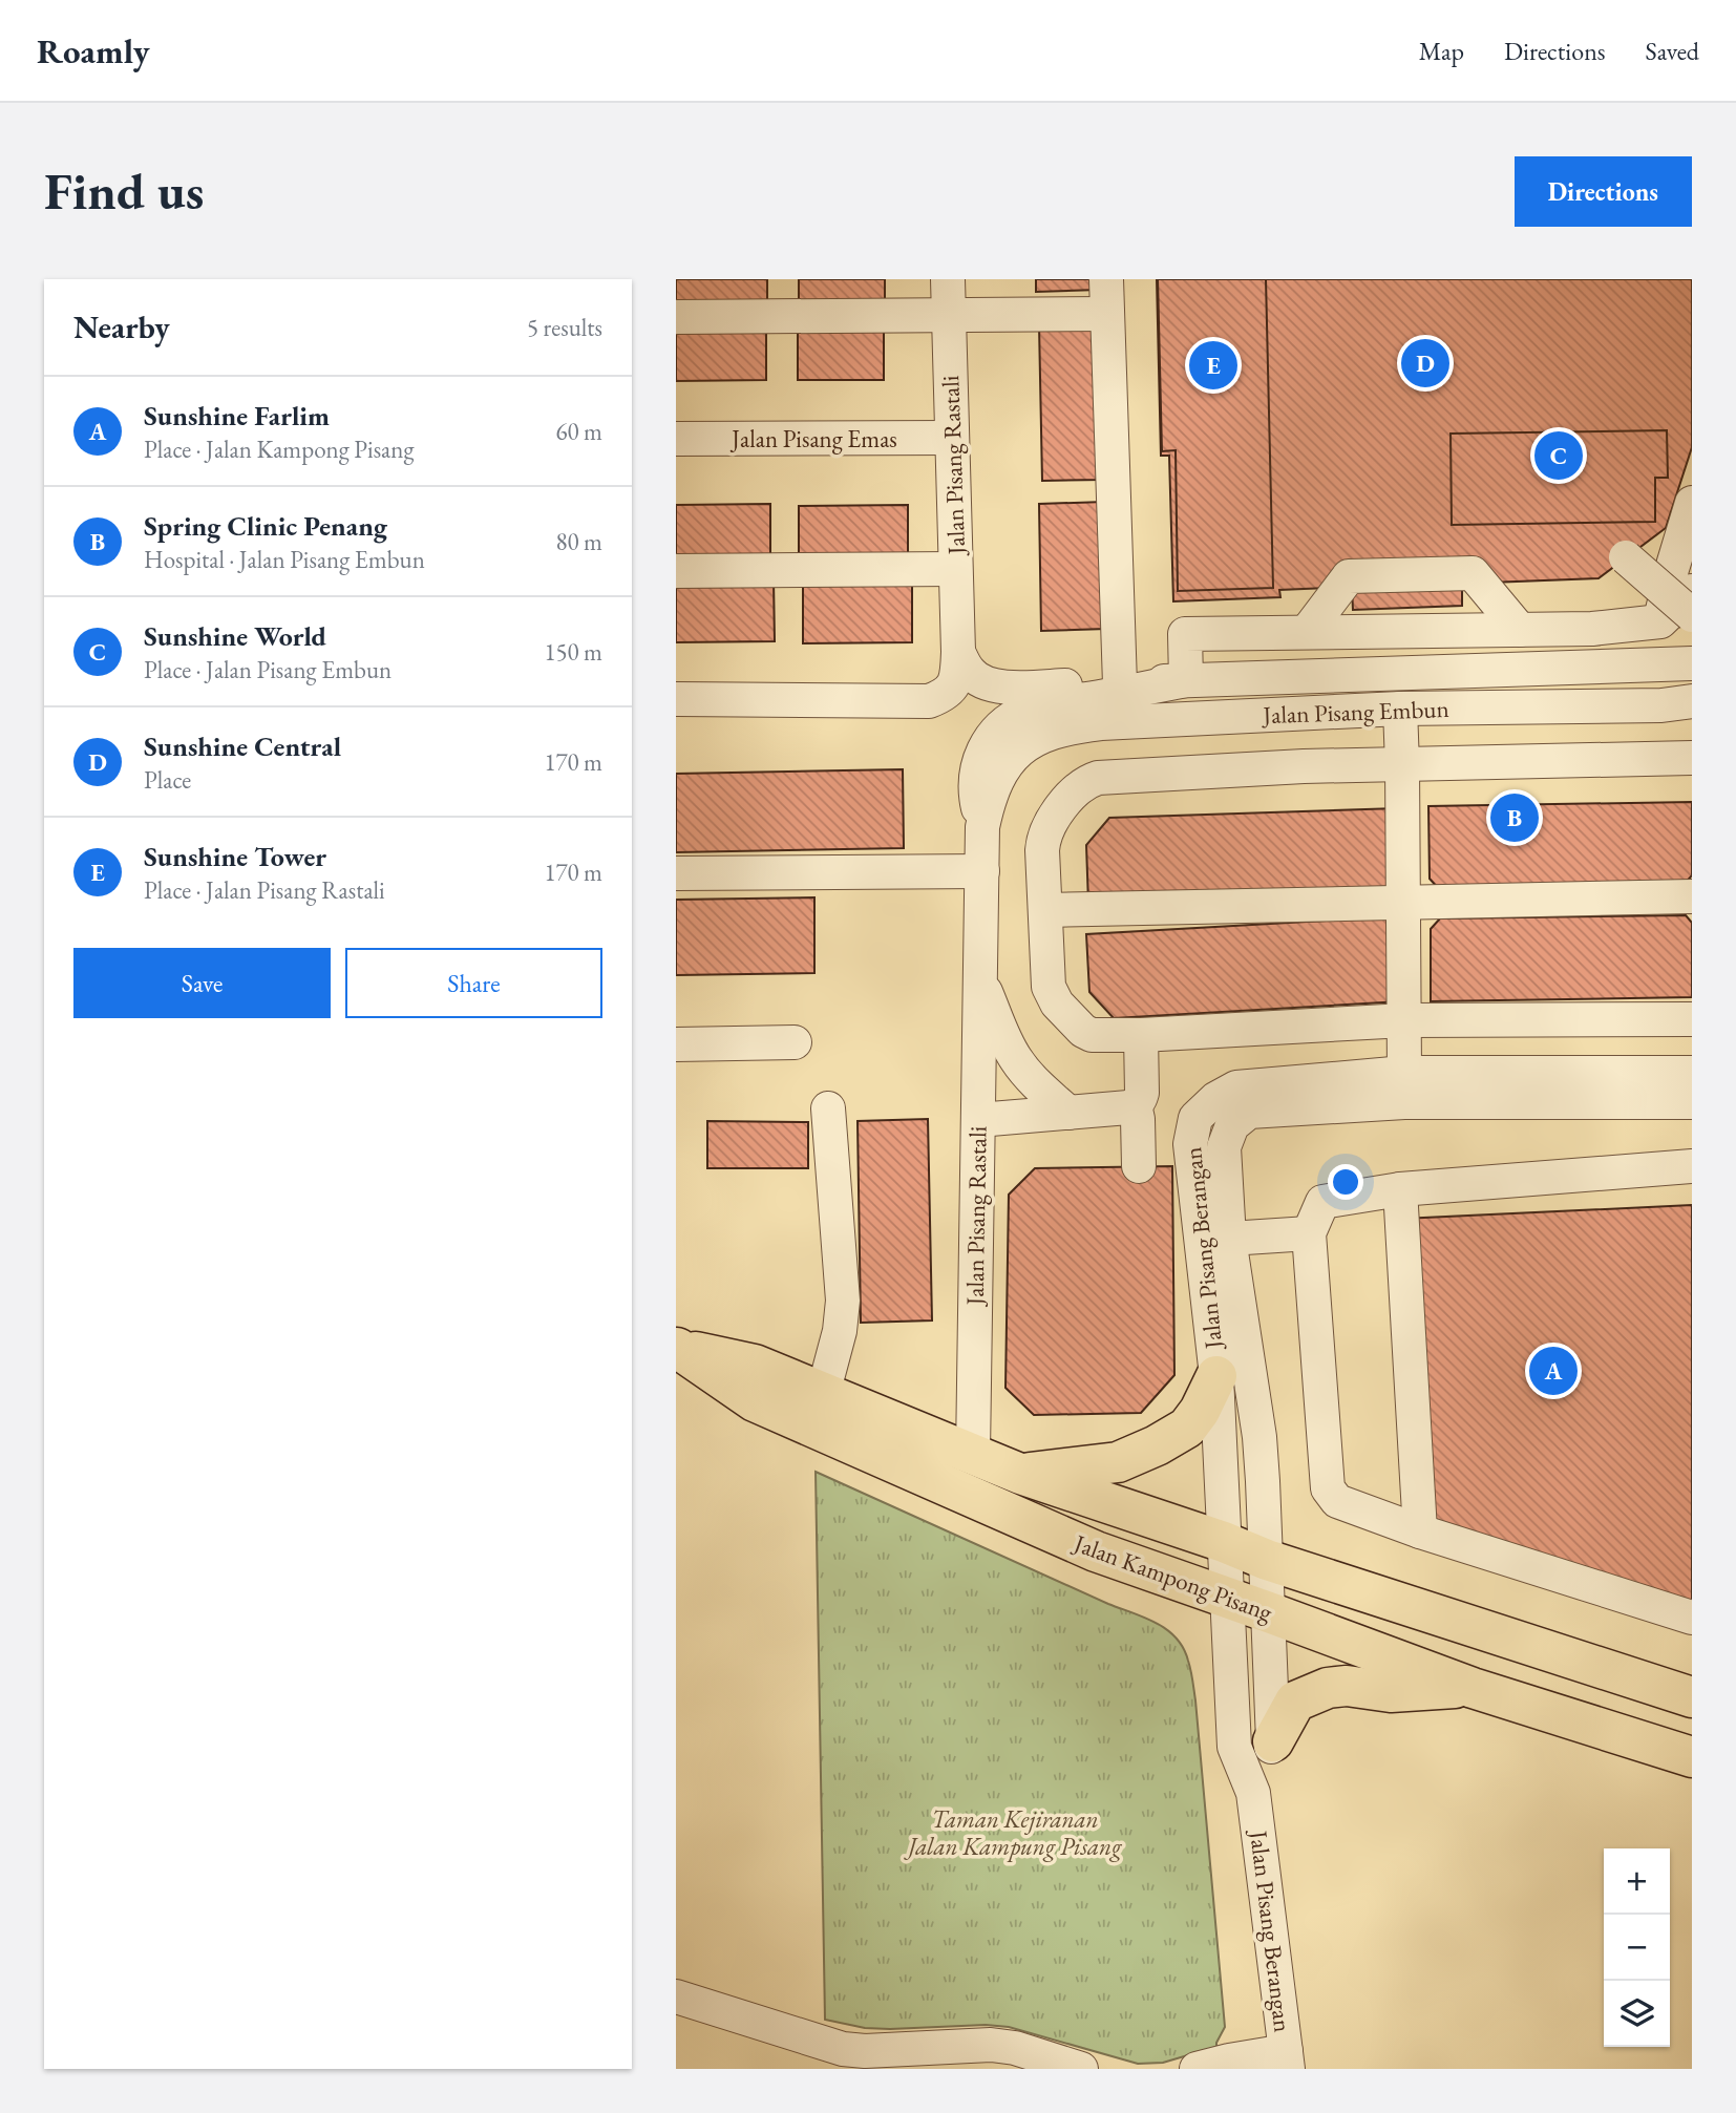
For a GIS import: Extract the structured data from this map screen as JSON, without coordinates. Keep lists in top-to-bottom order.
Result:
{
  "streets": {
    "main road": ["Jalan Kampong Pisang"],
    "street": [
      "Jalan Pisang Emas",
      "Jalan Pisang Rastali",
      "Jalan Pisang Embun",
      "Jalan Pisang Berangan"
    ]
  },
  "crossings": [
    ["Jalan Pisang Emas", "Jalan Pisang Rastali"],
    ["Jalan Pisang Rastali", "Jalan Pisang Embun"],
    ["Jalan Pisang Rastali", "Jalan Kampong Pisang"],
    ["Jalan Pisang Berangan", "Jalan Kampong Pisang"]
  ],
  "parks": ["Taman Kejiranan Jalan Kampung Pisang"],
  "page": {
    "header": "Roamly",
    "nav": ["Map", "Directions", "Saved"],
    "buttons": [
      "Directions",
      ["Save", "Share"]
    ],
    "title": "Find us",
    "heading": ["Nearby", "5 results"],
    "pins": [
      "D",
      "E",
      "C",
      "B",
      "A"
    ],
    "list": [
      {
        "mark": "A",
        "name": "Sunshine Farlim",
        "note": "Place · Jalan Kampong Pisang",
        "value": "60 m"
      },
      {
        "mark": "B",
        "name": "Spring Clinic Penang",
        "note": "Hospital · Jalan Pisang Embun",
        "value": "80 m"
      },
      {
        "mark": "C",
        "name": "Sunshine World",
        "note": "Place · Jalan Pisang Embun",
        "value": "150 m"
      },
      {
        "mark": "D",
        "name": "Sunshine Central",
        "note": "Place",
        "value": "170 m"
      },
      {
        "mark": "E",
        "name": "Sunshine Tower",
        "note": "Place · Jalan Pisang Rastali",
        "value": "170 m"
      }
    ],
    "map_buttons": ["+", "−"]
  }
}
